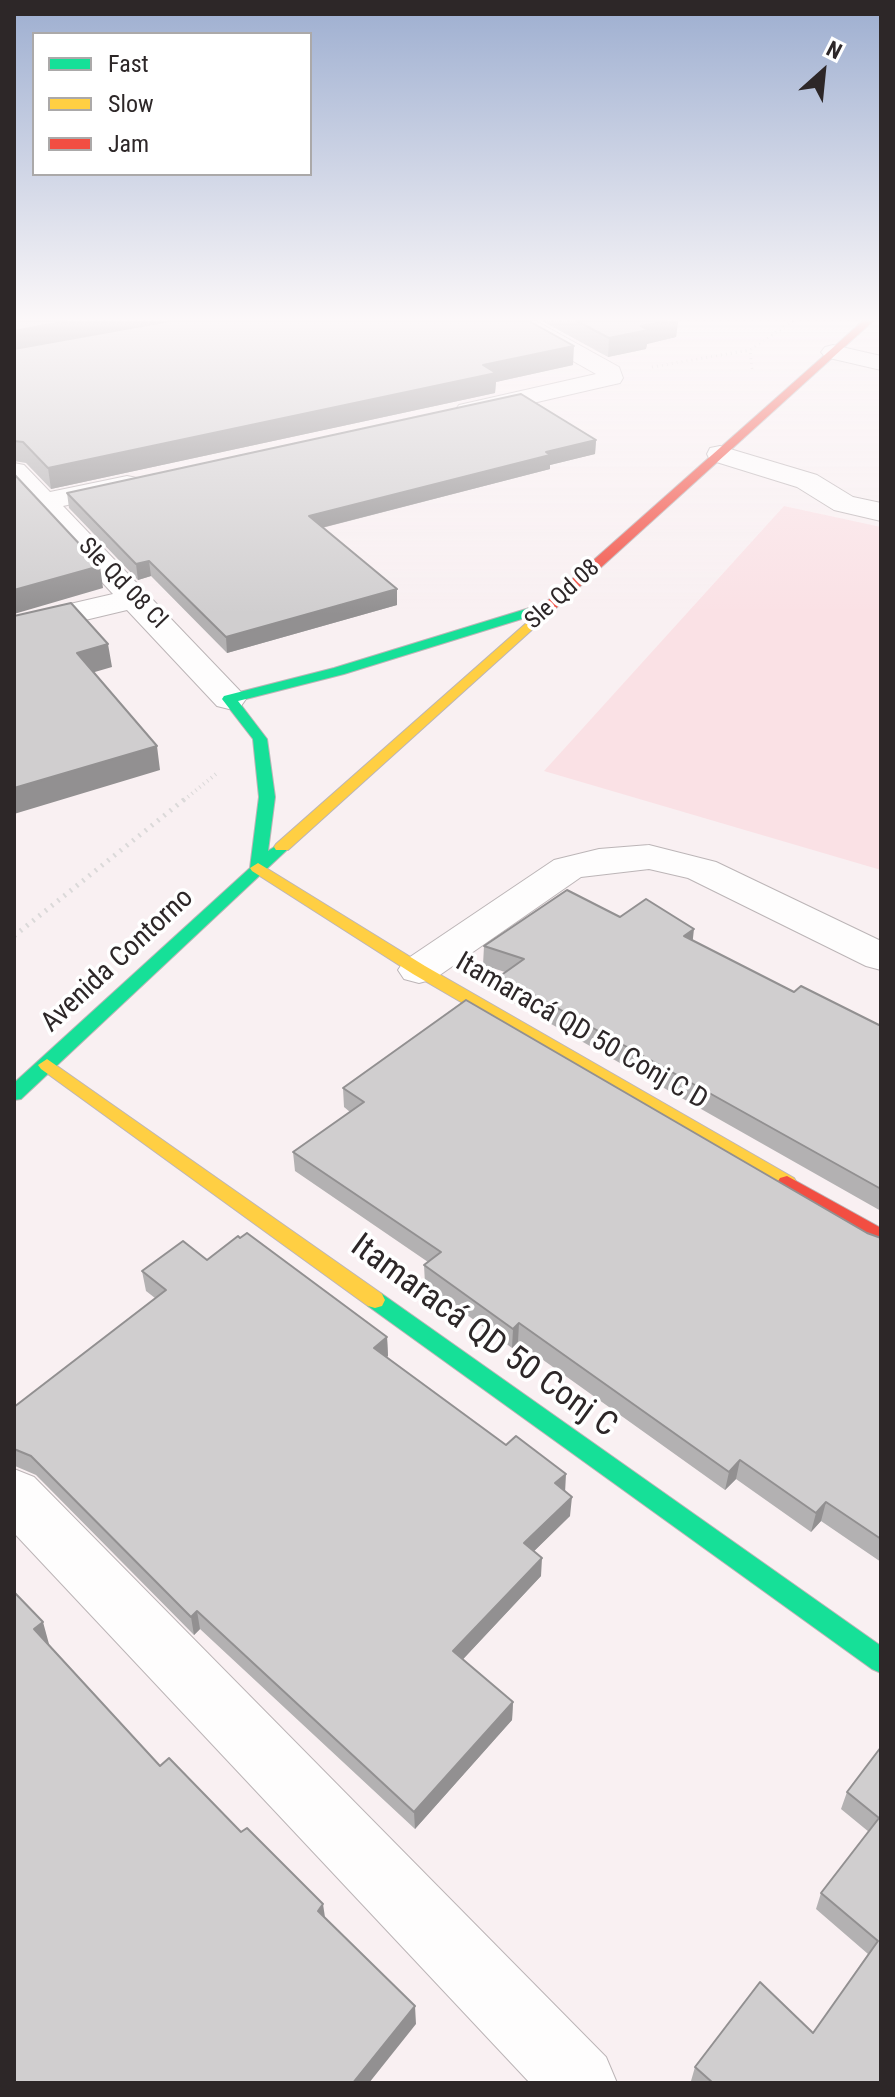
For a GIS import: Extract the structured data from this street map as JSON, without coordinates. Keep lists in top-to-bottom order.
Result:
{
  "streets": {
    "street": [
      "Sle Qd 08 Cl",
      "Sle Qd 08",
      "Avenida Contorno",
      "Itamaracá QD 50 Conj C D",
      "Itamaracá QD 50 Conj C"
    ]
  },
  "crossings": [
    ["Sle Qd 08", "Avenida Contorno"],
    ["Sle Qd 08", "Itamaracá QD 50 Conj C D"],
    ["Avenida Contorno", "Itamaracá QD 50 Conj C D"],
    ["Avenida Contorno", "Itamaracá QD 50 Conj C"]
  ],
  "legend": ["Fast", "Slow", "Jam"],
  "north": "top right"
}
